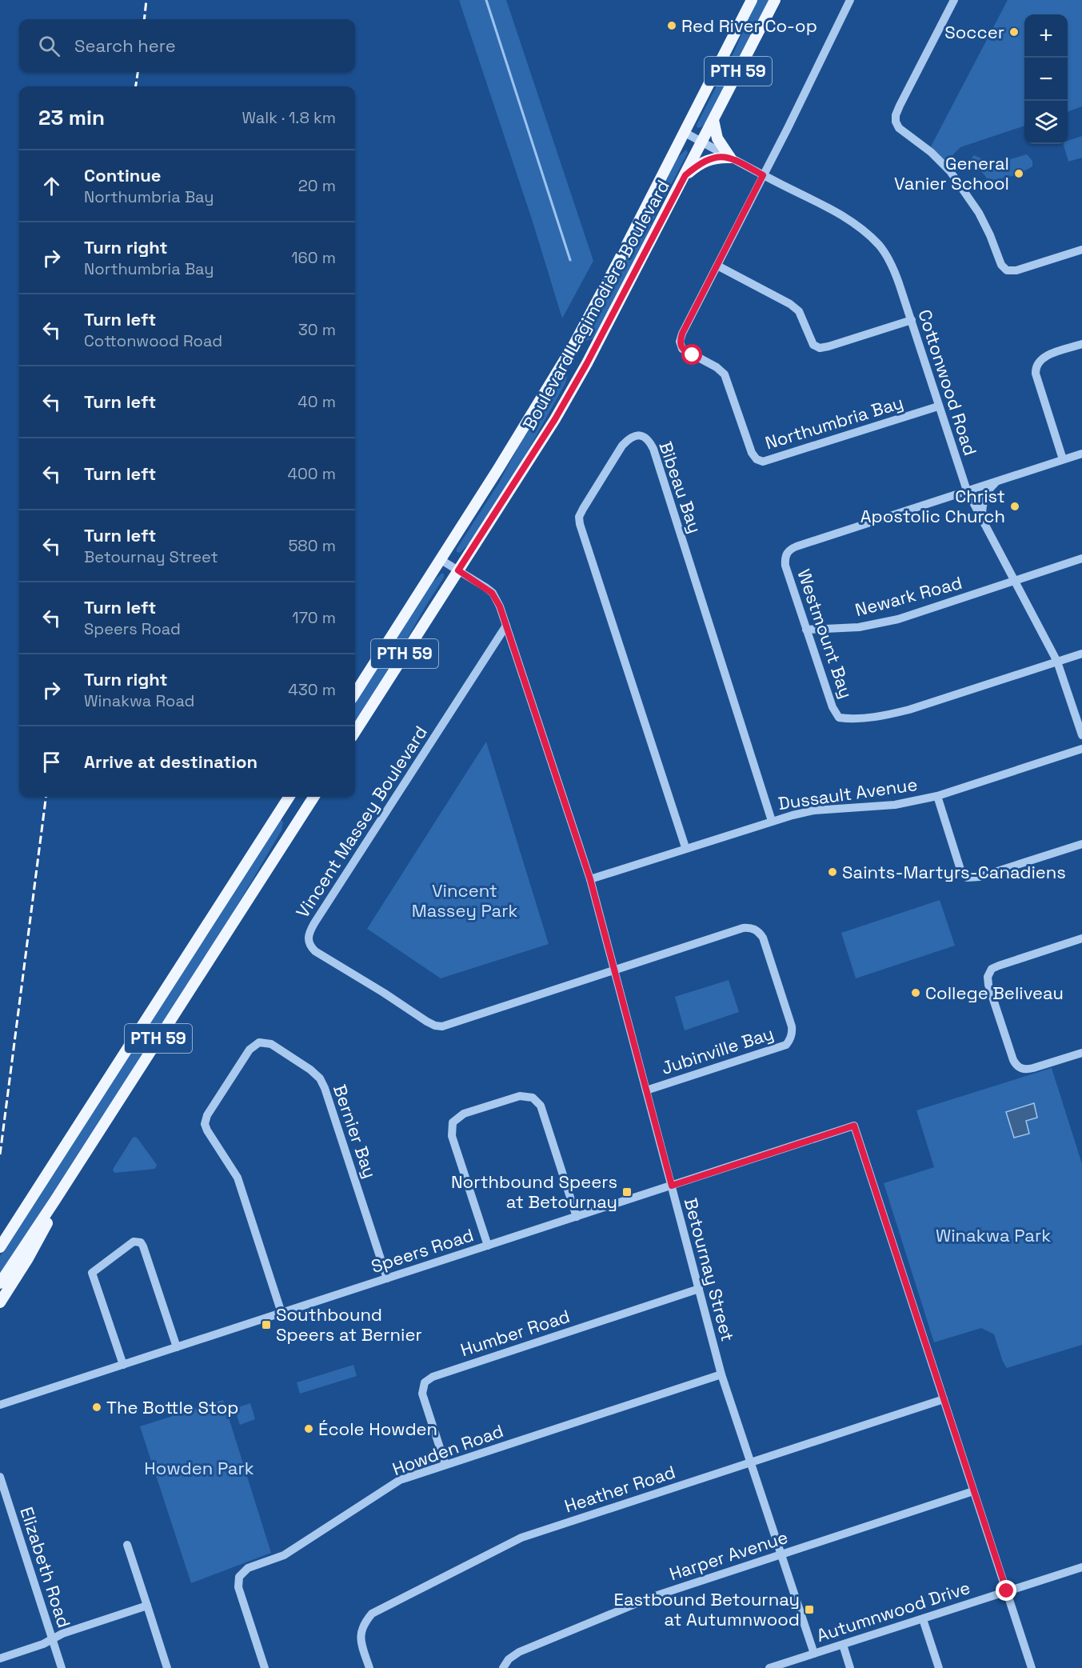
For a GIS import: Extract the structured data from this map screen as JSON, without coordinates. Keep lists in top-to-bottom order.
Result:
{
  "streets": {
    "main road": ["PTH 59", "Boulevard Lagimodière Boulevard"],
    "street": [
      "Cottonwood Road",
      "Northumbria Bay",
      "Bibeau Bay",
      "Newark Road",
      "Westmount Bay",
      "Dussault Avenue",
      "Vincent Massey Boulevard",
      "Jubinville Bay",
      "Bernier Bay",
      "Speers Road",
      "Betournay Street",
      "Humber Road",
      "Howden Road",
      "Heather Road",
      "Harper Avenue",
      "Elizabeth Road",
      "Autumnwood Drive"
    ]
  },
  "crossings": [
    ["Boulevard Lagimodière Boulevard", "Cottonwood Road"],
    ["Boulevard Lagimodière Boulevard", "Betournay Street"],
    ["Cottonwood Road", "Northumbria Bay"],
    ["Cottonwood Road", "Newark Road"],
    ["Cottonwood Road", "Westmount Bay"],
    ["Bibeau Bay", "Dussault Avenue"],
    ["Newark Road", "Westmount Bay"],
    ["Dussault Avenue", "Betournay Street"],
    ["Vincent Massey Boulevard", "Jubinville Bay"],
    ["Vincent Massey Boulevard", "Betournay Street"],
    ["Jubinville Bay", "Betournay Street"],
    ["Bernier Bay", "Speers Road"],
    ["Speers Road", "Betournay Street"],
    ["Speers Road", "Heather Road"],
    ["Betournay Street", "Humber Road"],
    ["Betournay Street", "Howden Road"],
    ["Betournay Street", "Heather Road"],
    ["Betournay Street", "Harper Avenue"],
    ["Betournay Street", "Autumnwood Drive"],
    ["Humber Road", "Howden Road"]
  ],
  "parks": ["Vincent Massey Park", "Winakwa Park", "Howden Park"],
  "places": {
    "other": [
      "Red River Co-op",
      "Soccer",
      "General Vanier School",
      "Christ Apostolic Church",
      "Saints-Martyrs-Canadiens",
      "College Beliveau",
      "The Bottle Stop",
      "École Howden"
    ],
    "transit": ["Northbound Speers at Betournay", "Southbound Speers at Bernier", "Eastbound Betournay at Autumnwood"]
  },
  "page": {
    "map_buttons": ["+", "−"],
    "search": "Search here",
    "heading": ["23 min", "Walk · 1.8 km"],
    "list": [
      ["Continue", "Northumbria Bay", "20 m"],
      ["Turn right", "Northumbria Bay", "160 m"],
      ["Turn left", "Cottonwood Road", "30 m"],
      ["Turn left", "40 m"],
      ["Turn left", "400 m"],
      ["Turn left", "Betournay Street", "580 m"],
      ["Turn left", "Speers Road", "170 m"],
      ["Turn right", "Winakwa Road", "430 m"],
      "Arrive at destination"
    ]
  }
}
